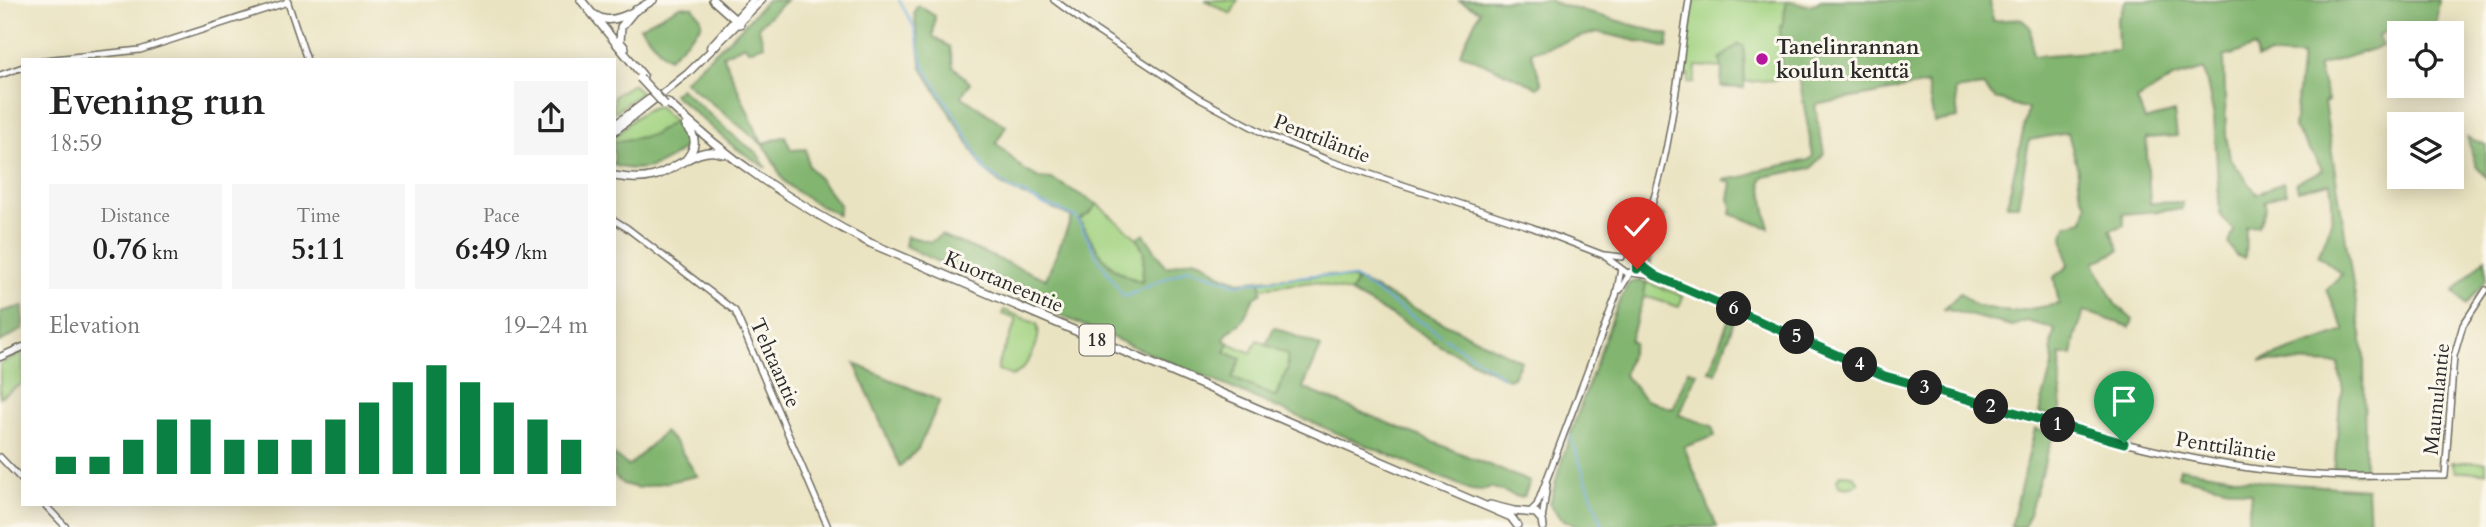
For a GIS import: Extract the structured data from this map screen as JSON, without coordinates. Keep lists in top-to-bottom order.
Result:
{
  "streets": {
    "highway": ["Kuortaneentie", "18"],
    "street": ["Penttiläntie", "Tehtaantie", "Maunulantie"]
  },
  "crossings": [
    ["Penttiläntie", "Maunulantie"],
    ["Kuortaneentie", "18"]
  ],
  "places": ["Tanelinrannan koulun kenttä"],
  "page": {
    "heading": ["Evening run", "18:59"],
    "stats": [
      ["Distance", "0.76 km"],
      ["Time", "5:11"],
      ["Pace", "6:49 /km"]
    ],
    "pins": [
      "6",
      "5",
      "4",
      "3",
      "2",
      "1"
    ],
    "chart": ["Elevation", "19–24 m"]
  }
}
